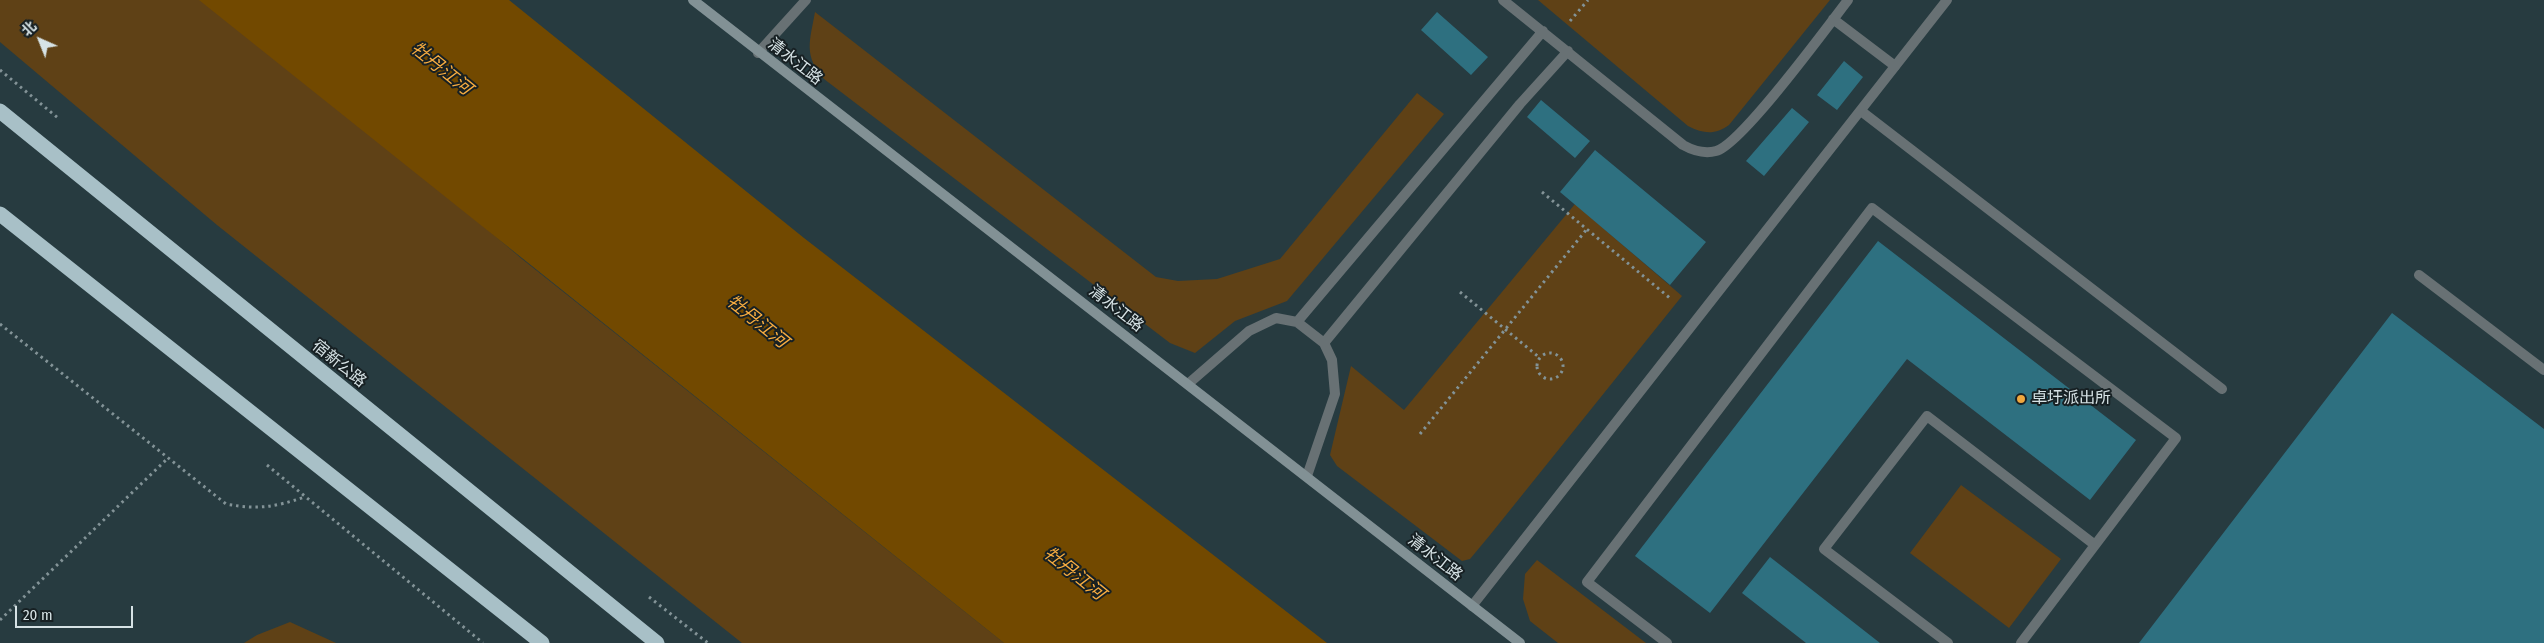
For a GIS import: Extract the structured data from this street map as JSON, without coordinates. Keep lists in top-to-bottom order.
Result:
{
  "streets": {
    "highway": ["宿新公路"],
    "street": ["清水江路"]
  },
  "water": ["牡丹江河"],
  "places": ["卓圩派出所"],
  "scale_bar": "20 m",
  "north": "top left"
}
